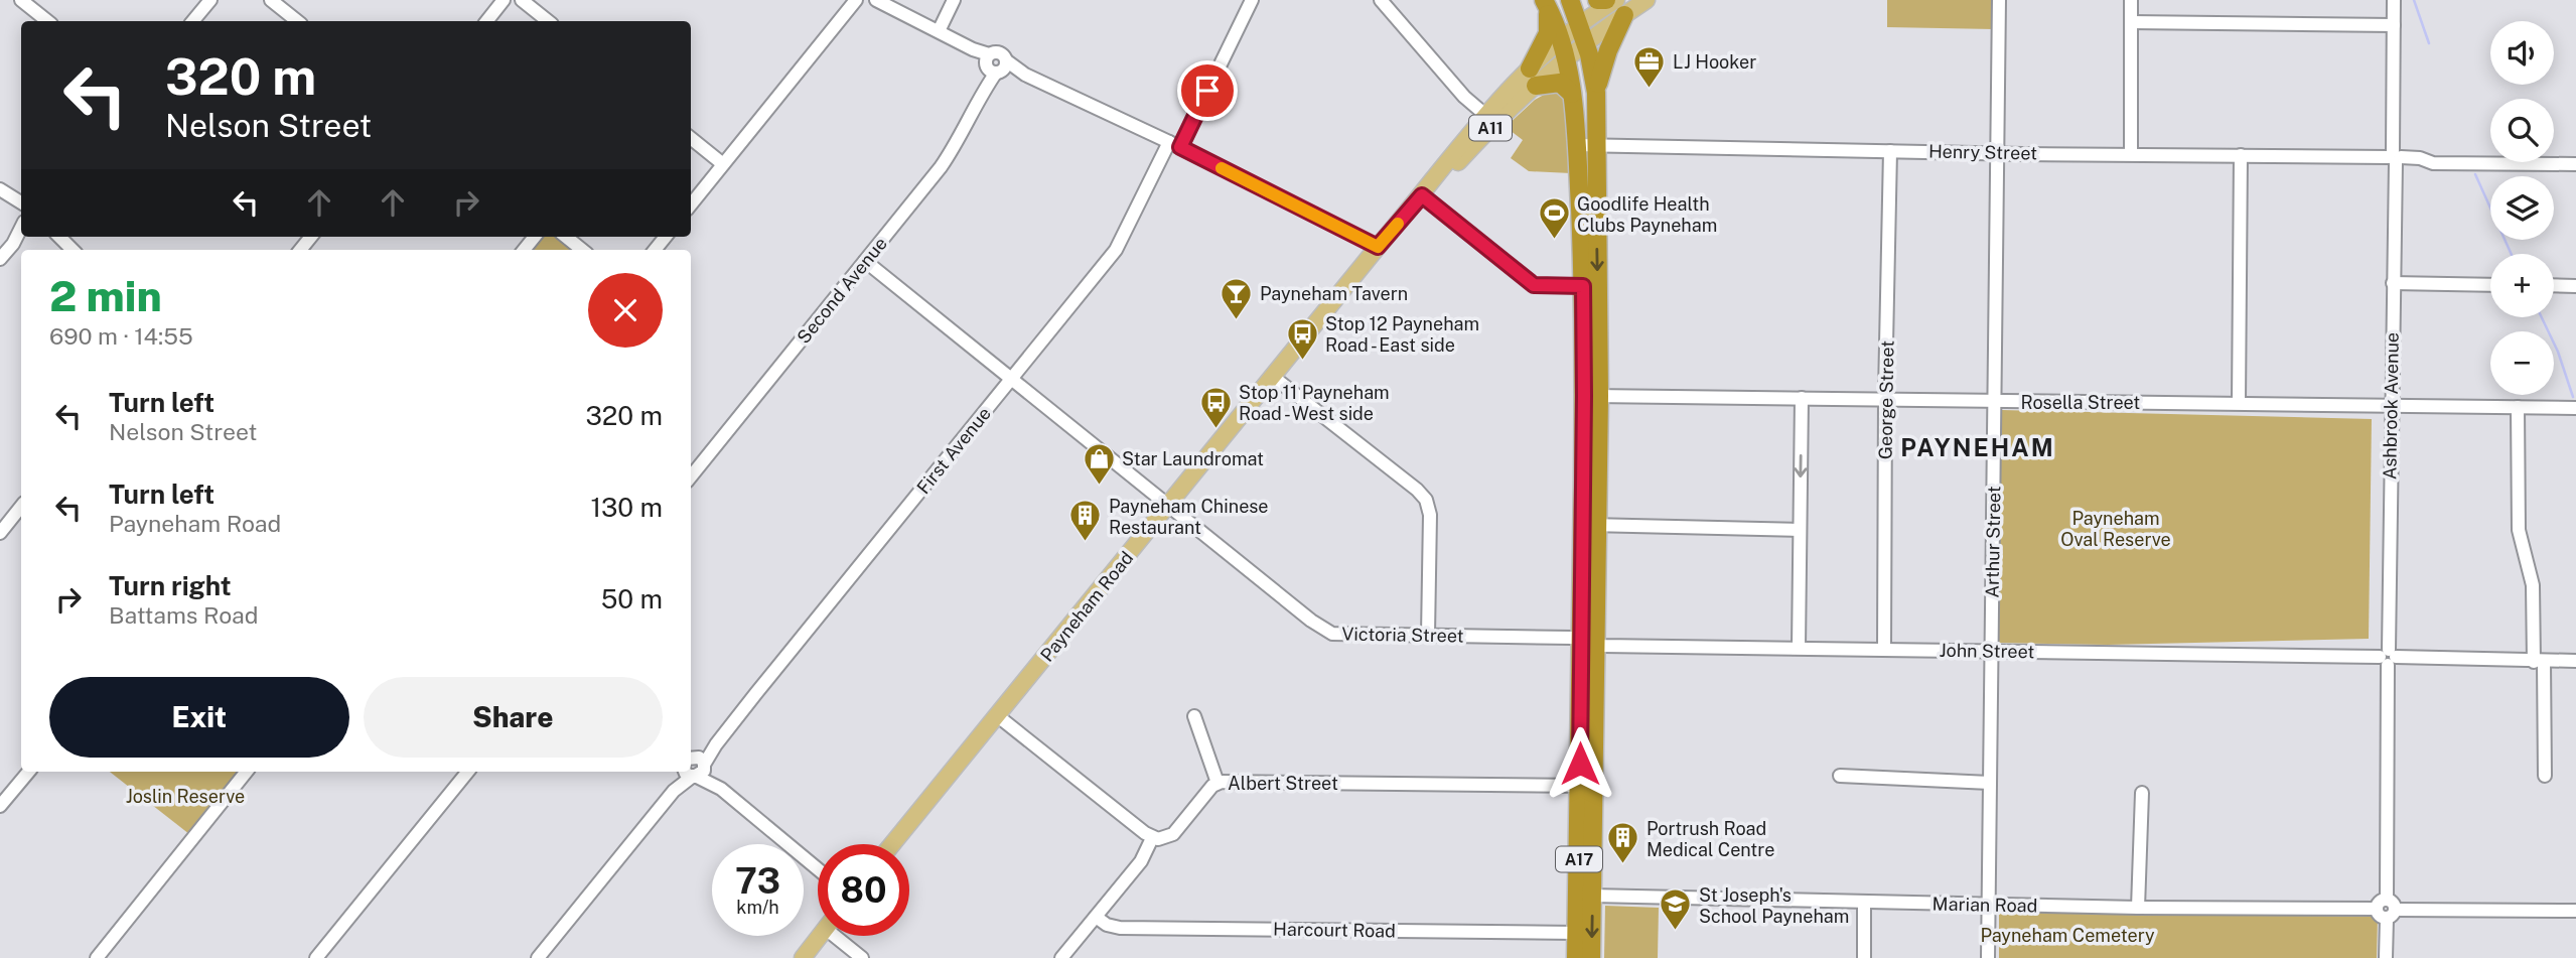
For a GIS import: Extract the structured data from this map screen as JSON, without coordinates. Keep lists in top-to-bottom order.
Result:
{
  "streets": {
    "highway": ["A17"],
    "main road": ["A11", "Payneham Road"],
    "street": [
      "Henry Street",
      "Second Avenue",
      "George Street",
      "Rosella Street",
      "Ashbrook Avenue",
      "First Avenue",
      "Arthur Street",
      "Victoria Street",
      "John Street",
      "Albert Street",
      "Marian Road",
      "Harcourt Road"
    ]
  },
  "crossings": [
    ["Henry Street", "George Street"],
    ["Henry Street", "Ashbrook Avenue"],
    ["Henry Street", "Arthur Street"],
    ["Henry Street", "A17"],
    ["Second Avenue", "Victoria Street"],
    ["George Street", "Rosella Street"],
    ["George Street", "John Street"],
    ["Rosella Street", "Ashbrook Avenue"],
    ["Rosella Street", "Arthur Street"],
    ["Rosella Street", "A17"],
    ["Ashbrook Avenue", "John Street"],
    ["Ashbrook Avenue", "Marian Road"],
    ["First Avenue", "Victoria Street"],
    ["Arthur Street", "John Street"],
    ["Arthur Street", "Marian Road"],
    ["Payneham Road", "Victoria Street"],
    ["Payneham Road", "A17"],
    ["Victoria Street", "John Street"],
    ["Victoria Street", "A17"],
    ["John Street", "A17"],
    ["Albert Street", "A17"],
    ["A17", "Marian Road"],
    ["A17", "Harcourt Road"]
  ],
  "districts": ["PAYNEHAM"],
  "parks": ["Payneham Oval Reserve", "Joslin Reserve", "Payneham Cemetery"],
  "places": {
    "office": ["LJ Hooker"],
    "sports": ["Goodlife Health Clubs Payneham"],
    "bar": ["Payneham Tavern"],
    "bus stop": ["Stop 12 Payneham Road - East side", "Stop 11 Payneham Road - West side"],
    "shop": ["Star Laundromat"],
    "building": ["Payneham Chinese Restaurant", "Portrush Road Medical Centre"],
    "school or university": ["St Joseph's School Payneham"]
  },
  "page": {
    "map_buttons": ["+", "−"],
    "turn": ["320 m", "Nelson Street"],
    "heading": ["2 min", "690 m · 14:55"],
    "list": [
      {
        "name": "Turn left",
        "note": "Nelson Street",
        "value": "320 m"
      },
      {
        "name": "Turn left",
        "note": "Payneham Road",
        "value": "130 m"
      },
      {
        "name": "Turn right",
        "note": "Battams Road",
        "value": "50 m"
      }
    ],
    "buttons": ["Exit", "Share"],
    "speed": "73 km/h",
    "limit": "80"
  }
}
